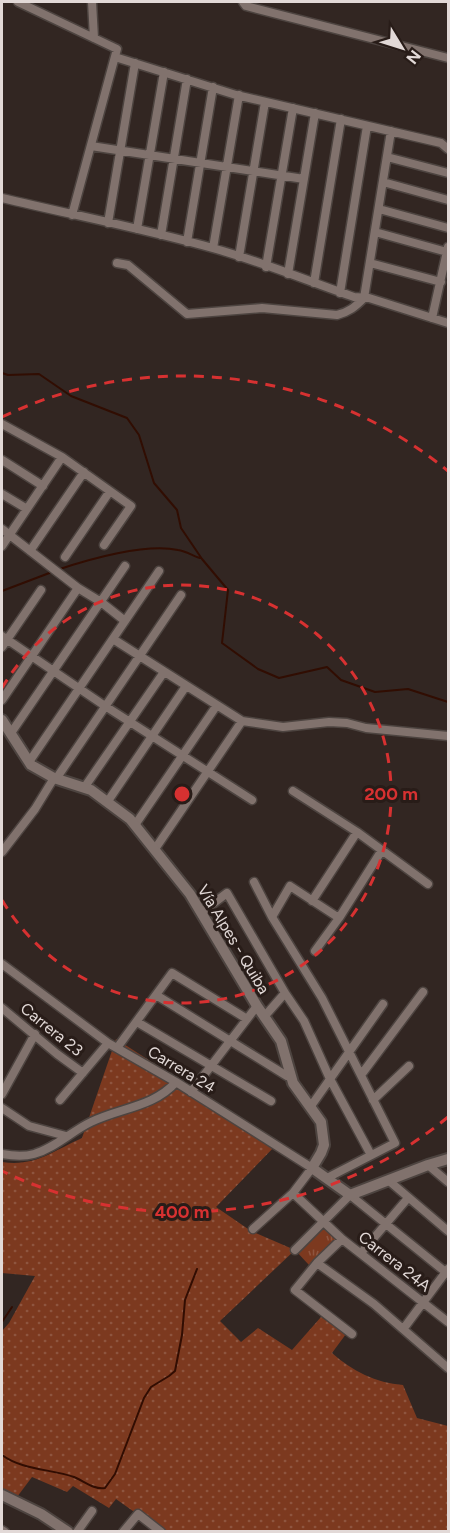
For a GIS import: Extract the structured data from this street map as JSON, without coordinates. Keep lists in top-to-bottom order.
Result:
{
  "streets": {
    "street": [
      "Vía Alpes - Quiba",
      "Carrera 23",
      "Carrera 24",
      "Carrera 24A"
    ]
  },
  "crossings": [
    ["Vía Alpes - Quiba", "Carrera 24"]
  ],
  "north": "bottom right",
  "rings": ["200 m", "400 m"]
}
